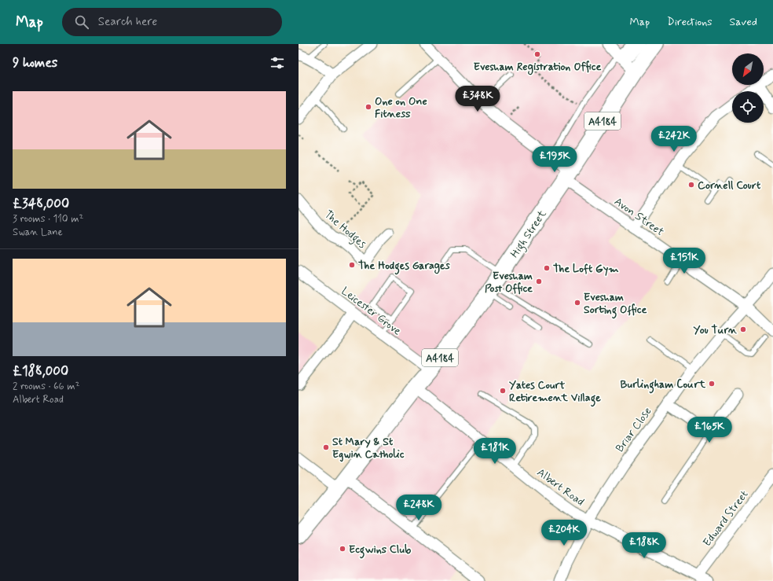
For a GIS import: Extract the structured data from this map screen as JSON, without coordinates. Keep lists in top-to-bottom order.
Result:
{
  "streets": {
    "main road": ["A4184", "High Street"],
    "street": [
      "Avon Street",
      "The Hodges",
      "Leicester Grove",
      "Briar Close",
      "Albert Road",
      "Edward Street"
    ]
  },
  "crossings": [
    ["Avon Street", "High Street"],
    ["Avon Street", "Briar Close"],
    ["High Street", "Leicester Grove"],
    ["High Street", "Albert Road"],
    ["Briar Close", "Albert Road"],
    ["Albert Road", "Edward Street"]
  ],
  "places": [
    "Evesham Registration Office",
    "One on One Fitness",
    "Cornell Court",
    "The Hodges Garages",
    "The Loft Gym",
    "Evesham Post Office",
    "Evesham Sorting Office",
    "You Turn",
    "Burlingham Court",
    "Yates Court Retirement Village",
    "St Mary & St Egwin Catholic",
    "Ecgwins Club"
  ],
  "north": "bottom left",
  "page": {
    "header": "Map",
    "search": "Search here",
    "nav": ["Map", "Directions", "Saved"],
    "heading": "9 homes",
    "list": [
      {
        "name": "£348,000",
        "note": "3 rooms · 110 m² · Swan Lane"
      },
      {
        "name": "£188,000",
        "note": "2 rooms · 66 m² · Albert Road"
      }
    ],
    "price": [
      "£348K",
      "£242K",
      "£195K",
      "£151K",
      "£165K",
      "£181K",
      "£248K",
      "£204K",
      "£188K"
    ]
  }
}
